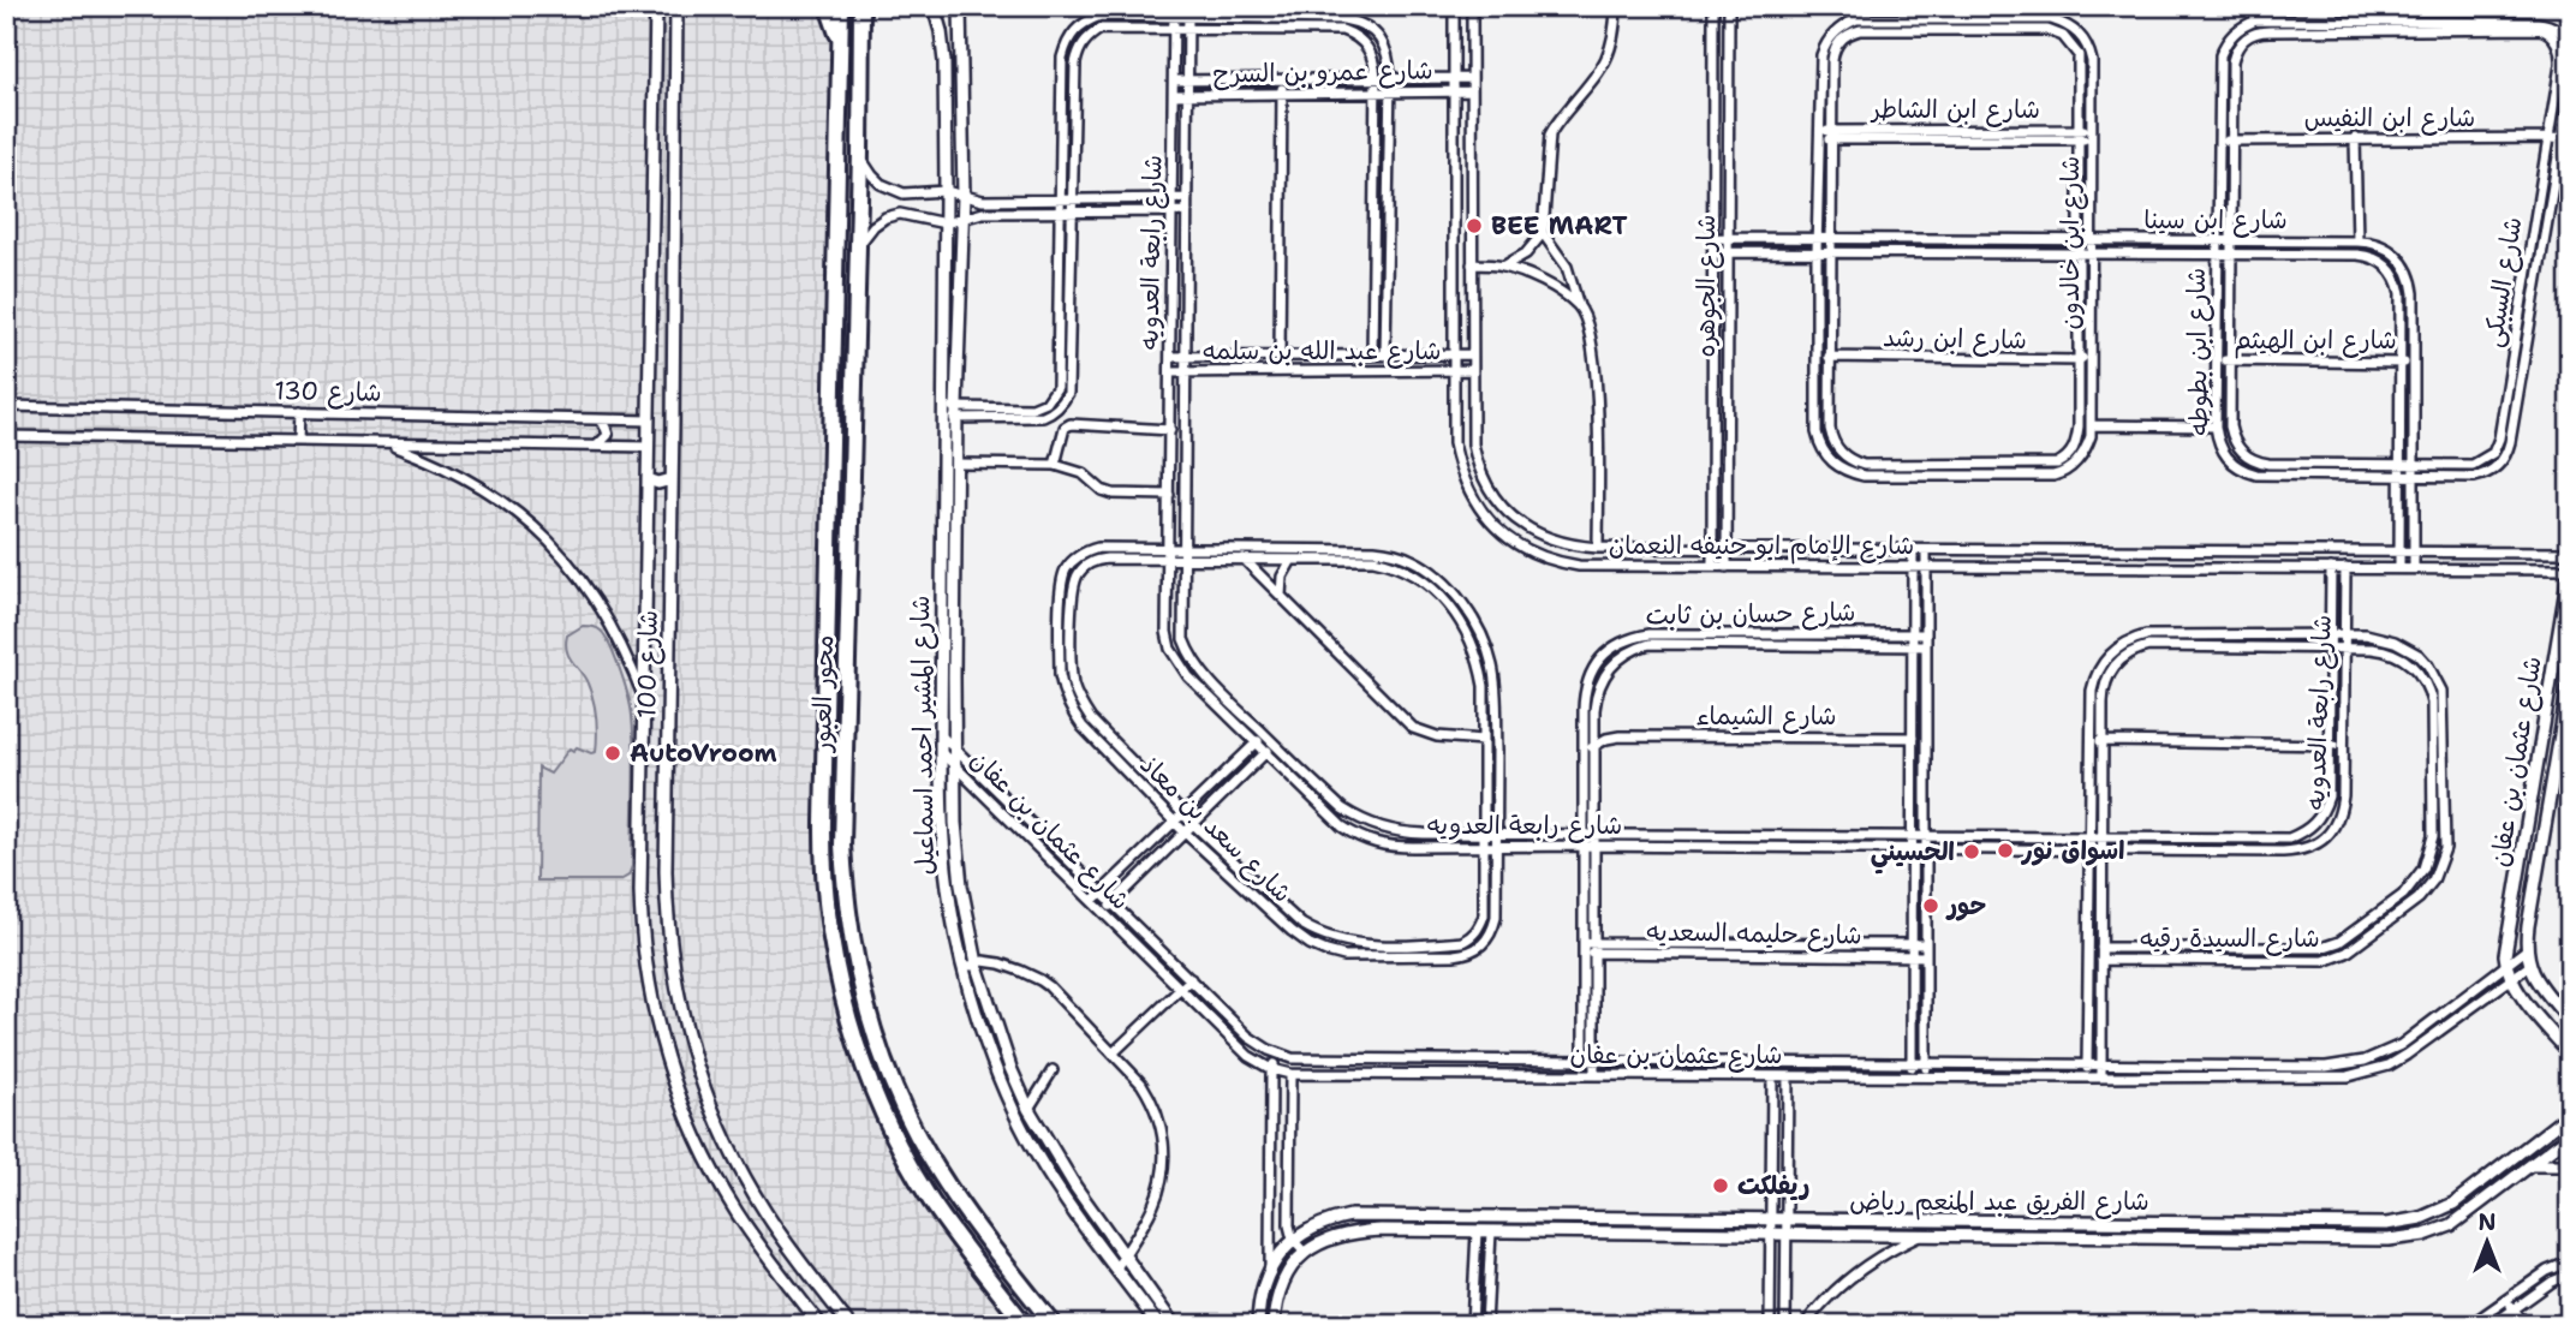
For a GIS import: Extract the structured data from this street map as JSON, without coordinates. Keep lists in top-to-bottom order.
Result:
{
  "streets": {
    "highway": ["محور العبور"],
    "street": [
      "شارع عمرو بن السرح",
      "شارع ابن الشاطر",
      "شارع ابن النفيس",
      "شارع ابن سينا",
      "شارع ابن خالدون",
      "شارع رابعة العدويه",
      "شارع السبكى",
      "شارع الجوهره",
      "شارع ابن رشد",
      "شارع ابن الهيثم",
      "شارع عبد الله بن سلمه",
      "شارع ابن بطوطه",
      "شارع 130",
      "شارع الإمام ابو حنيفه النعمان",
      "شارع حسان بن ثابت",
      "شارع 100",
      "شارع الشيماء",
      "شارع المشير احمد اسماعيل",
      "شارع عثمان بن عفان",
      "شارع سعد بن معاذ",
      "شارع حليمه السعديه",
      "شارع السيدة رقيه",
      "شارع الفريق عبد المنعم رياض"
    ]
  },
  "crossings": [
    ["شارع عمرو بن السرح", "شارع رابعة العدويه"],
    ["شارع عمرو بن السرح", "شارع الإمام ابو حنيفه النعمان"],
    ["شارع ابن الشاطر", "شارع ابن خالدون"],
    ["شارع ابن النفيس", "شارع السبكى"],
    ["شارع ابن النفيس", "شارع ابن بطوطه"],
    ["شارع ابن سينا", "شارع ابن خالدون"],
    ["شارع ابن سينا", "شارع السبكى"],
    ["شارع ابن سينا", "شارع الجوهره"],
    ["شارع ابن سينا", "شارع ابن الهيثم"],
    ["شارع ابن سينا", "شارع ابن بطوطه"],
    ["شارع ابن سينا", "شارع الإمام ابو حنيفه النعمان"],
    ["شارع ابن خالدون", "شارع ابن رشد"],
    ["شارع رابعة العدويه", "شارع عبد الله بن سلمه"],
    ["شارع رابعة العدويه", "شارع الإمام ابو حنيفه النعمان"],
    ["شارع رابعة العدويه", "شارع حسان بن ثابت"],
    ["شارع رابعة العدويه", "شارع سعد بن معاذ"],
    ["شارع رابعة العدويه", "شارع السيدة رقيه"],
    ["شارع السبكى", "شارع ابن بطوطه"],
    ["شارع الجوهره", "شارع الإمام ابو حنيفه النعمان"],
    ["شارع ابن الهيثم", "شارع ابن بطوطه"],
    ["شارع عبد الله بن سلمه", "شارع الإمام ابو حنيفه النعمان"],
    ["شارع 130", "شارع 100"],
    ["شارع الإمام ابو حنيفه النعمان", "شارع عثمان بن عفان"],
    ["شارع حسان بن ثابت", "شارع الشيماء"],
    ["شارع حسان بن ثابت", "شارع عثمان بن عفان"],
    ["شارع حسان بن ثابت", "شارع حليمه السعديه"],
    ["شارع المشير احمد اسماعيل", "شارع عثمان بن عفان"],
    ["شارع عثمان بن عفان", "شارع السيدة رقيه"]
  ],
  "places": [
    "BEE MART",
    "AutoVroom",
    "اسواق نور",
    "الحسيني",
    "حور",
    "ريفلكت"
  ],
  "north": "top"
}
